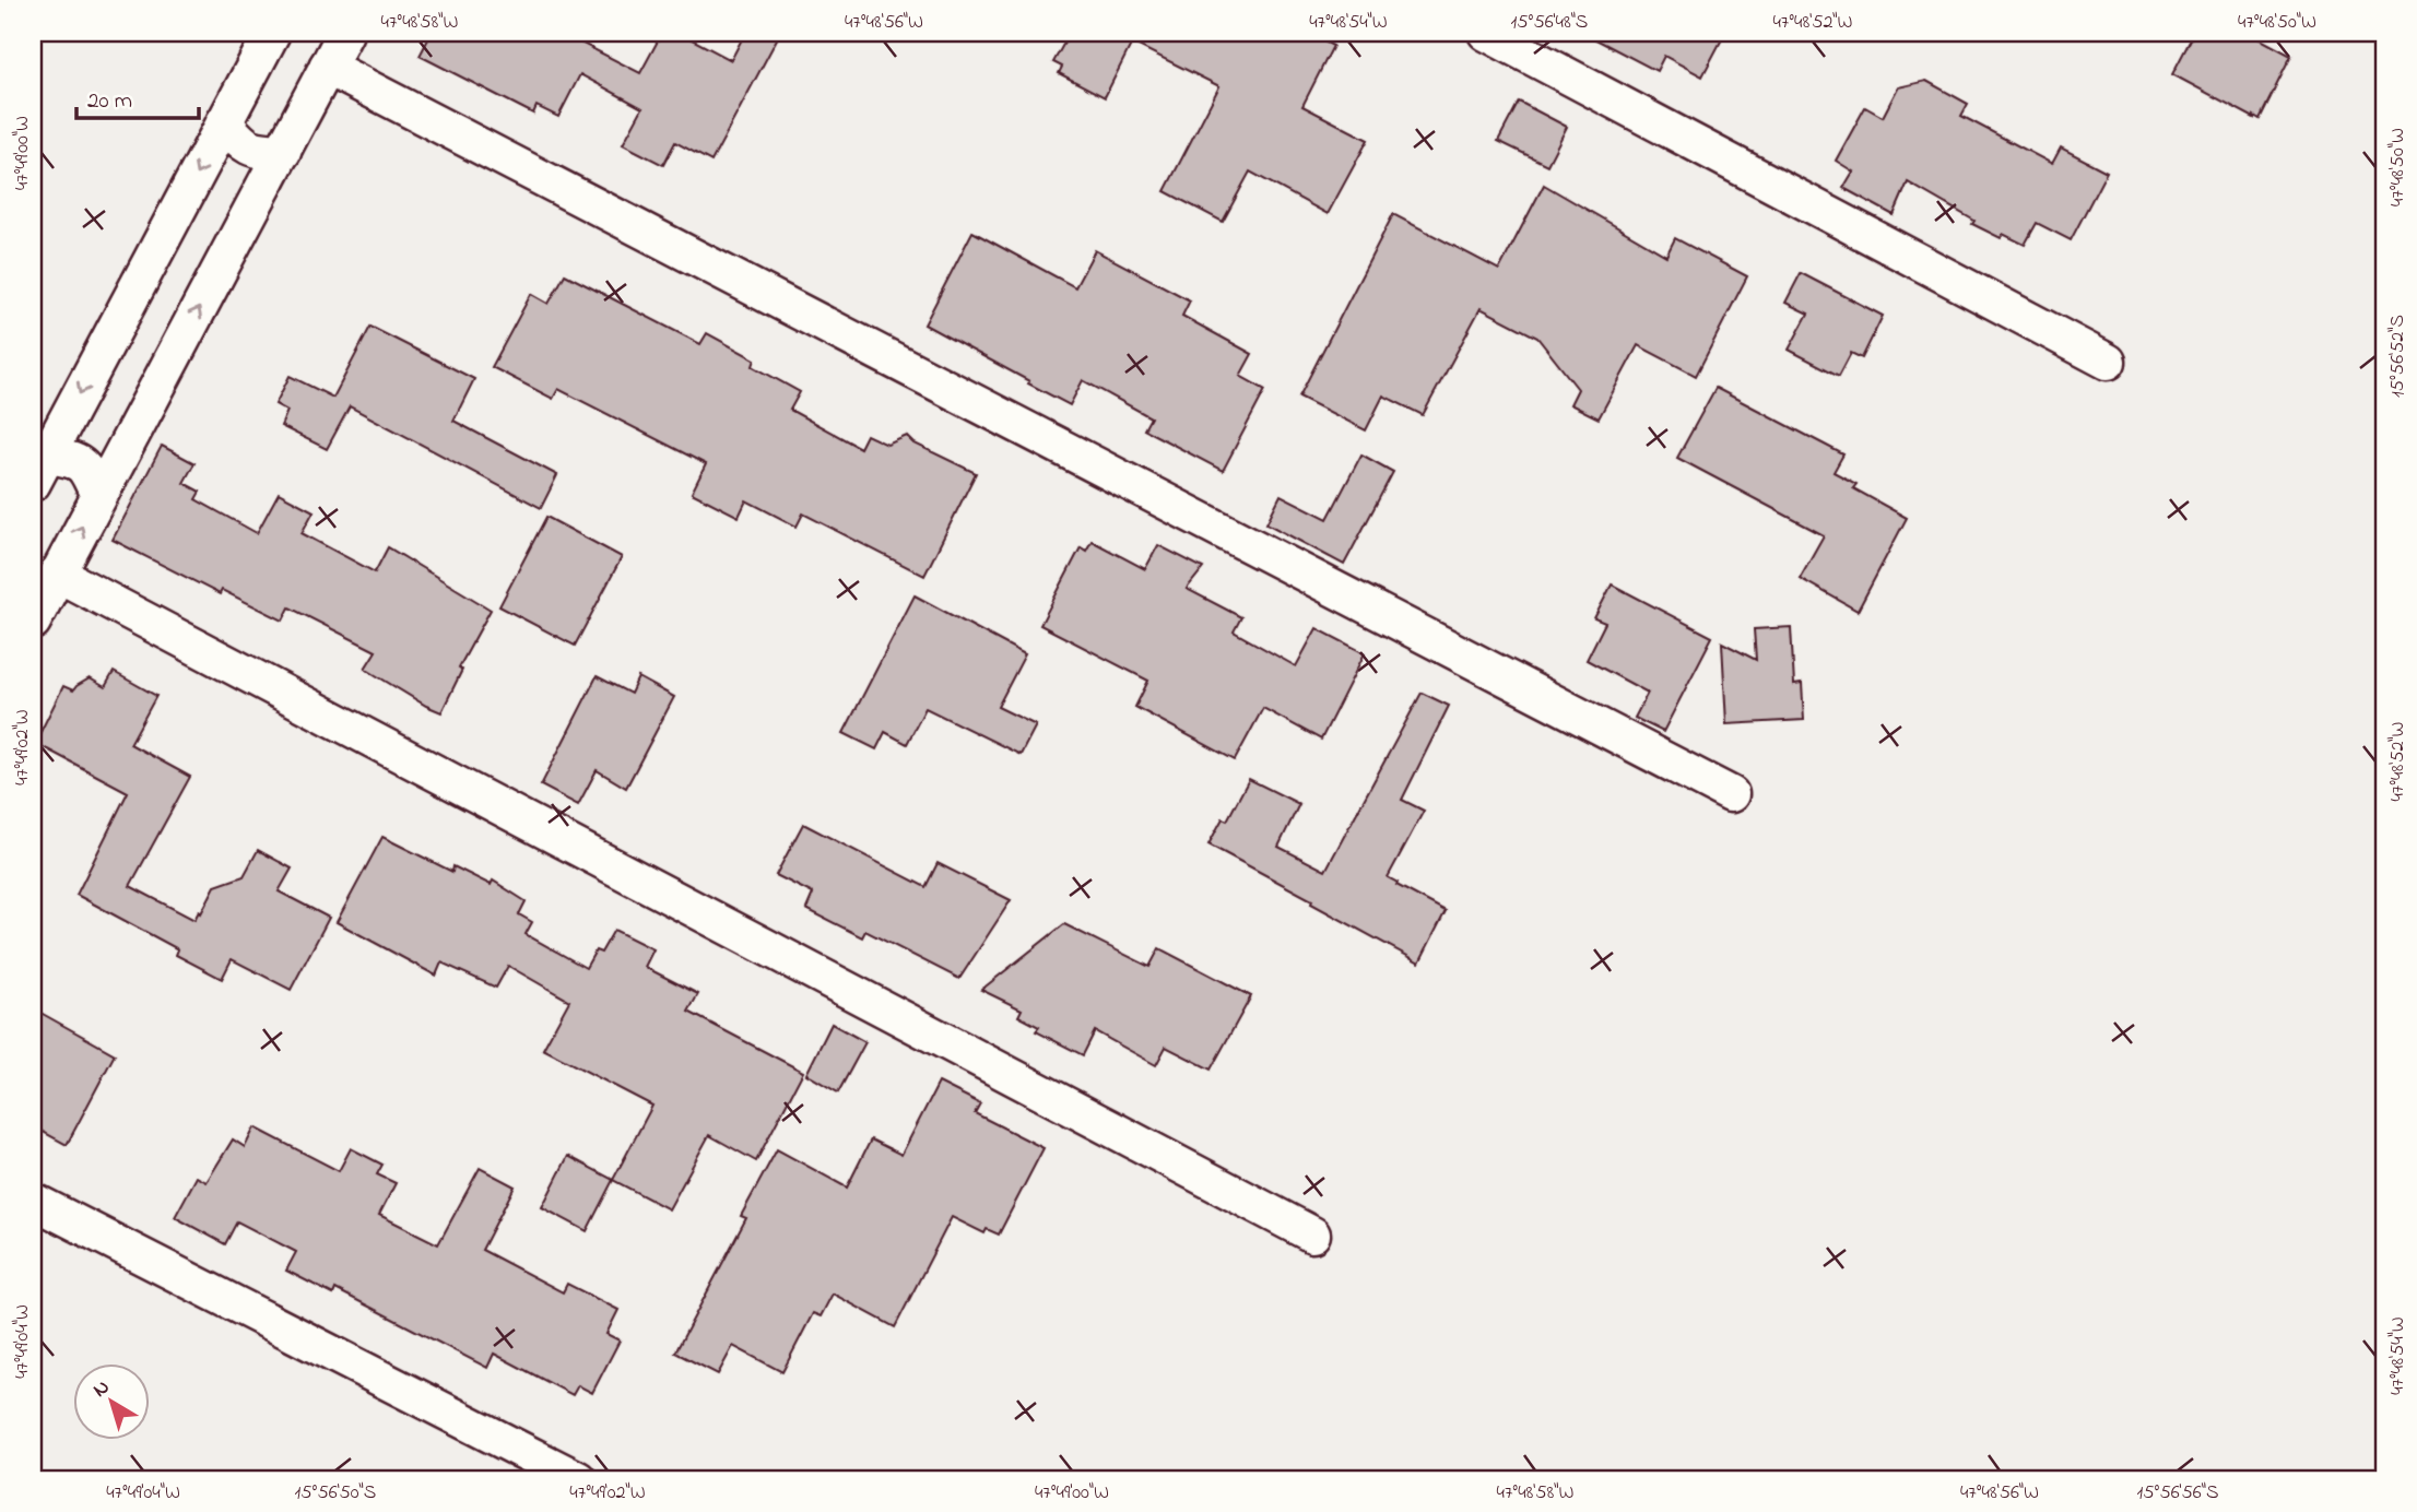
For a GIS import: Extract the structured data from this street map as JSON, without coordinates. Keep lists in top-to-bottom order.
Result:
{
  "scale_bar": "20 m",
  "north": "top left",
  "coordinates": [
    "47°48'58\"W",
    "47°48'56\"W",
    "47°48'54\"W",
    "15°56'48\"S",
    "47°48'52\"W",
    "47°48'50\"W",
    "47°49'00\"W",
    "15°56'52\"S",
    "47°49'02\"W",
    "47°49'04\"W",
    "15°56'50\"S",
    "15°56'56\"S"
  ]
}
